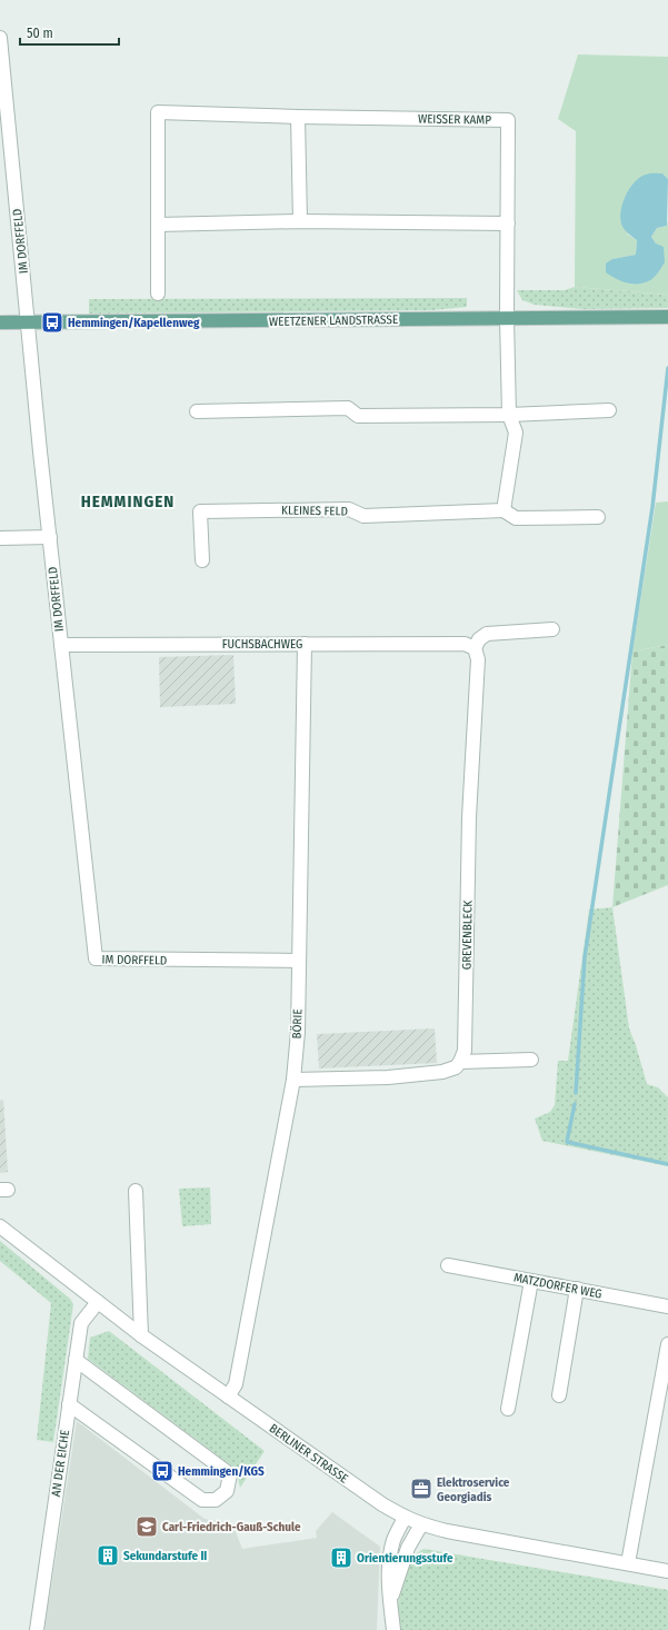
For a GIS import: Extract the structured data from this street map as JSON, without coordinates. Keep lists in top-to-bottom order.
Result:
{
  "streets": {
    "main road": ["WEETZENER LANDSTRASSE"],
    "street": [
      "WEISSER KAMP",
      "IM DORFFELD",
      "KLEINES FELD",
      "FUCHSBACHWEG",
      "GREVENBLECK",
      "BÖRIE",
      "MATZDORFER WEG",
      "BERLINER STRASSE",
      "AN DER EICHE"
    ]
  },
  "crossings": [
    ["WEISSER KAMP", "WEETZENER LANDSTRASSE"],
    ["IM DORFFELD", "WEETZENER LANDSTRASSE"],
    ["IM DORFFELD", "FUCHSBACHWEG"],
    ["IM DORFFELD", "BÖRIE"],
    ["FUCHSBACHWEG", "GREVENBLECK"],
    ["FUCHSBACHWEG", "BÖRIE"],
    ["BÖRIE", "BERLINER STRASSE"],
    ["BERLINER STRASSE", "AN DER EICHE"]
  ],
  "districts": ["HEMMINGEN"],
  "places": {
    "bus stop": ["Hemmingen/Kapellenweg", "Hemmingen/KGS"],
    "office": ["Elektroservice Georgiadis"],
    "school or university": ["Carl-Friedrich-Gauß-Schule"],
    "building": ["Sekundarstufe II", "Orientierungsstufe"]
  },
  "scale_bar": "50 m"
}
